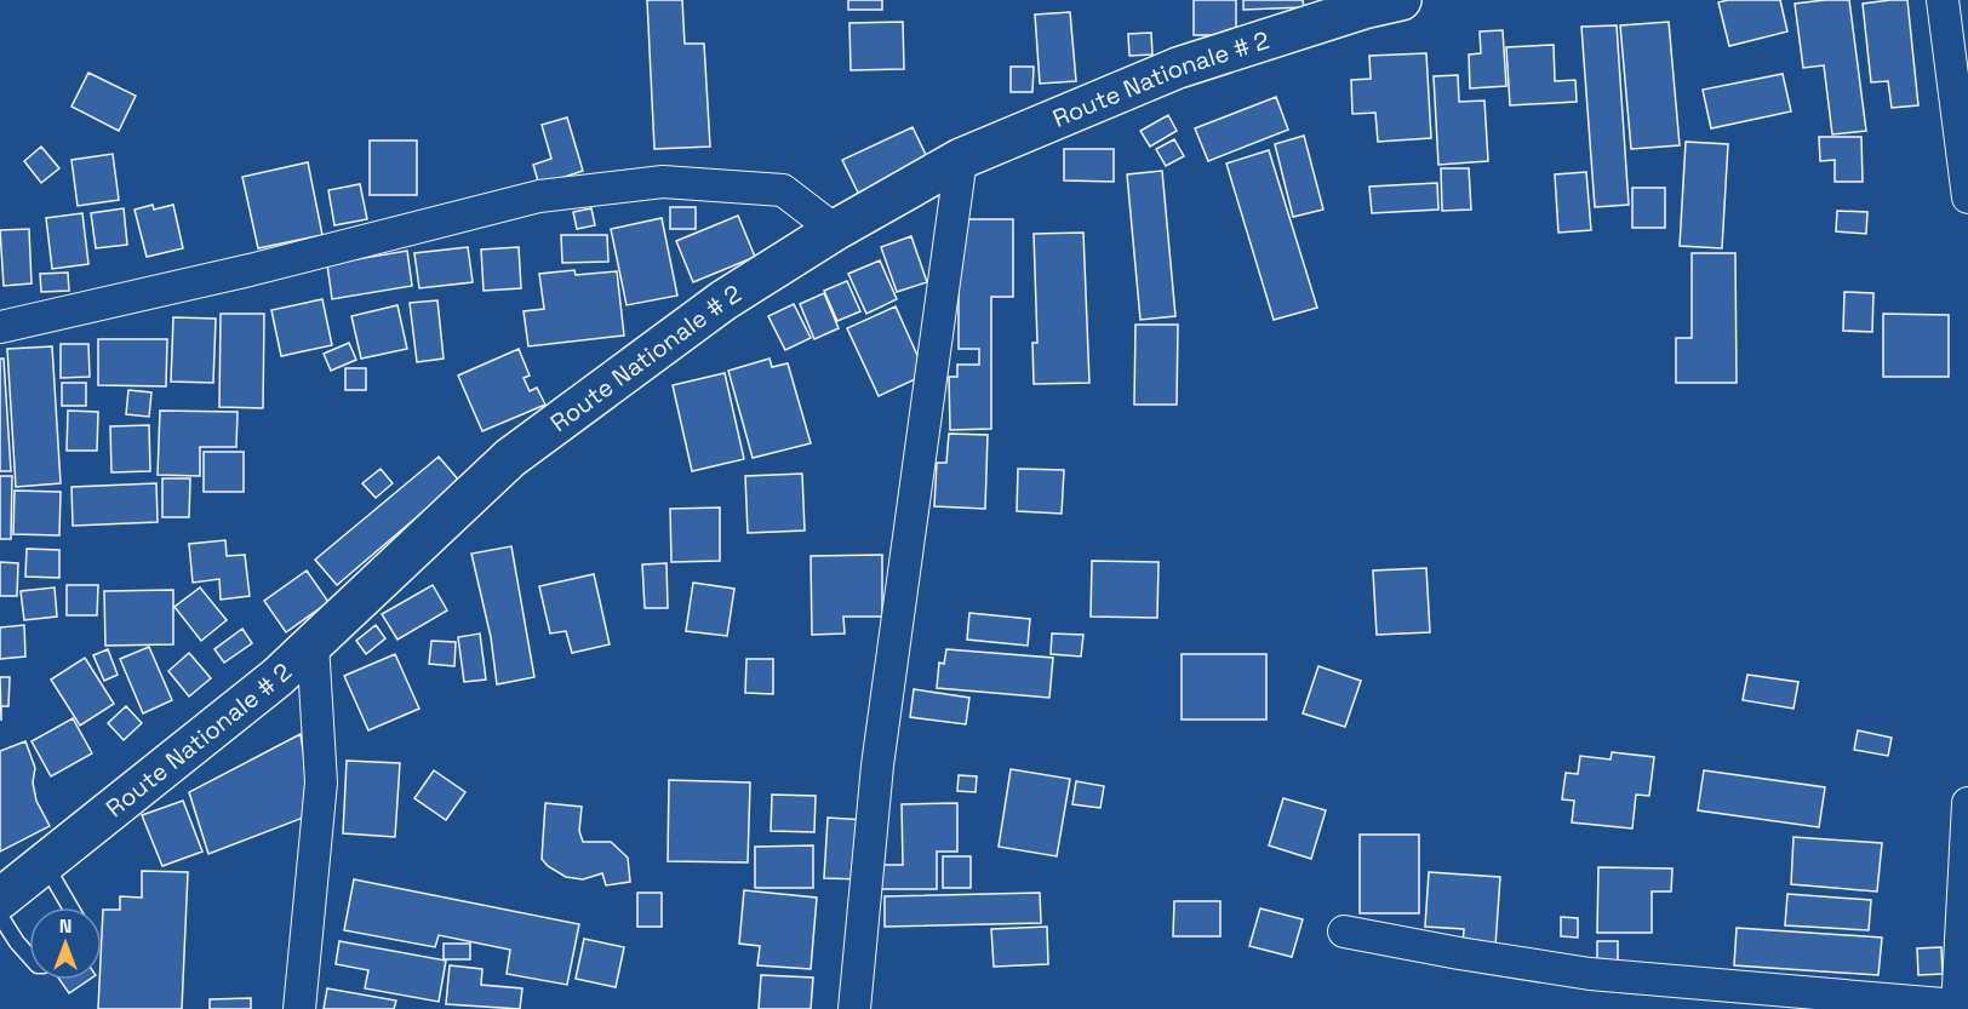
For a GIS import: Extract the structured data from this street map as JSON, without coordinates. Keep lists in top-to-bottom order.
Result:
{
  "streets": {
    "main road": ["Route Nationale # 2"]
  },
  "north": "top"
}
